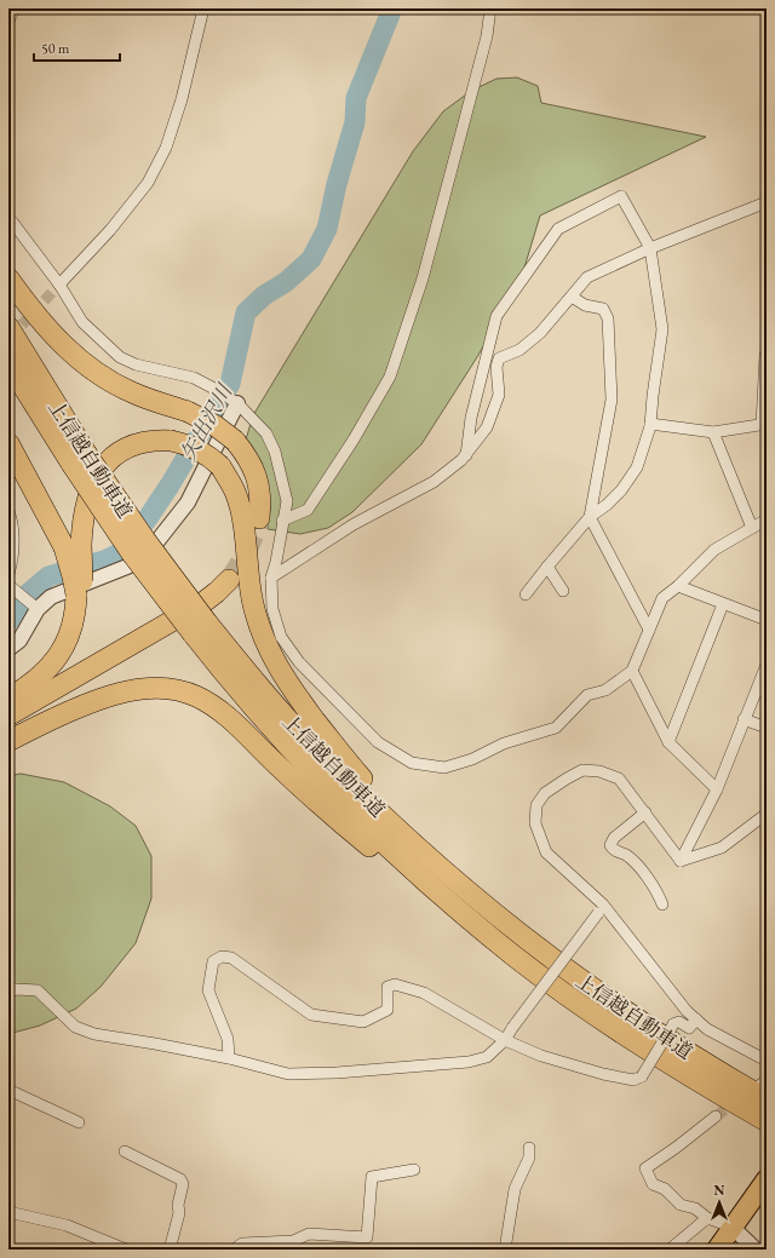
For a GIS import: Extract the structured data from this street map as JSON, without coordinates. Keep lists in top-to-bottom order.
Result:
{
  "streets": {
    "highway": ["上信越自動車道"]
  },
  "water": ["矢出沢川"],
  "scale_bar": "50 m",
  "north": "top"
}
